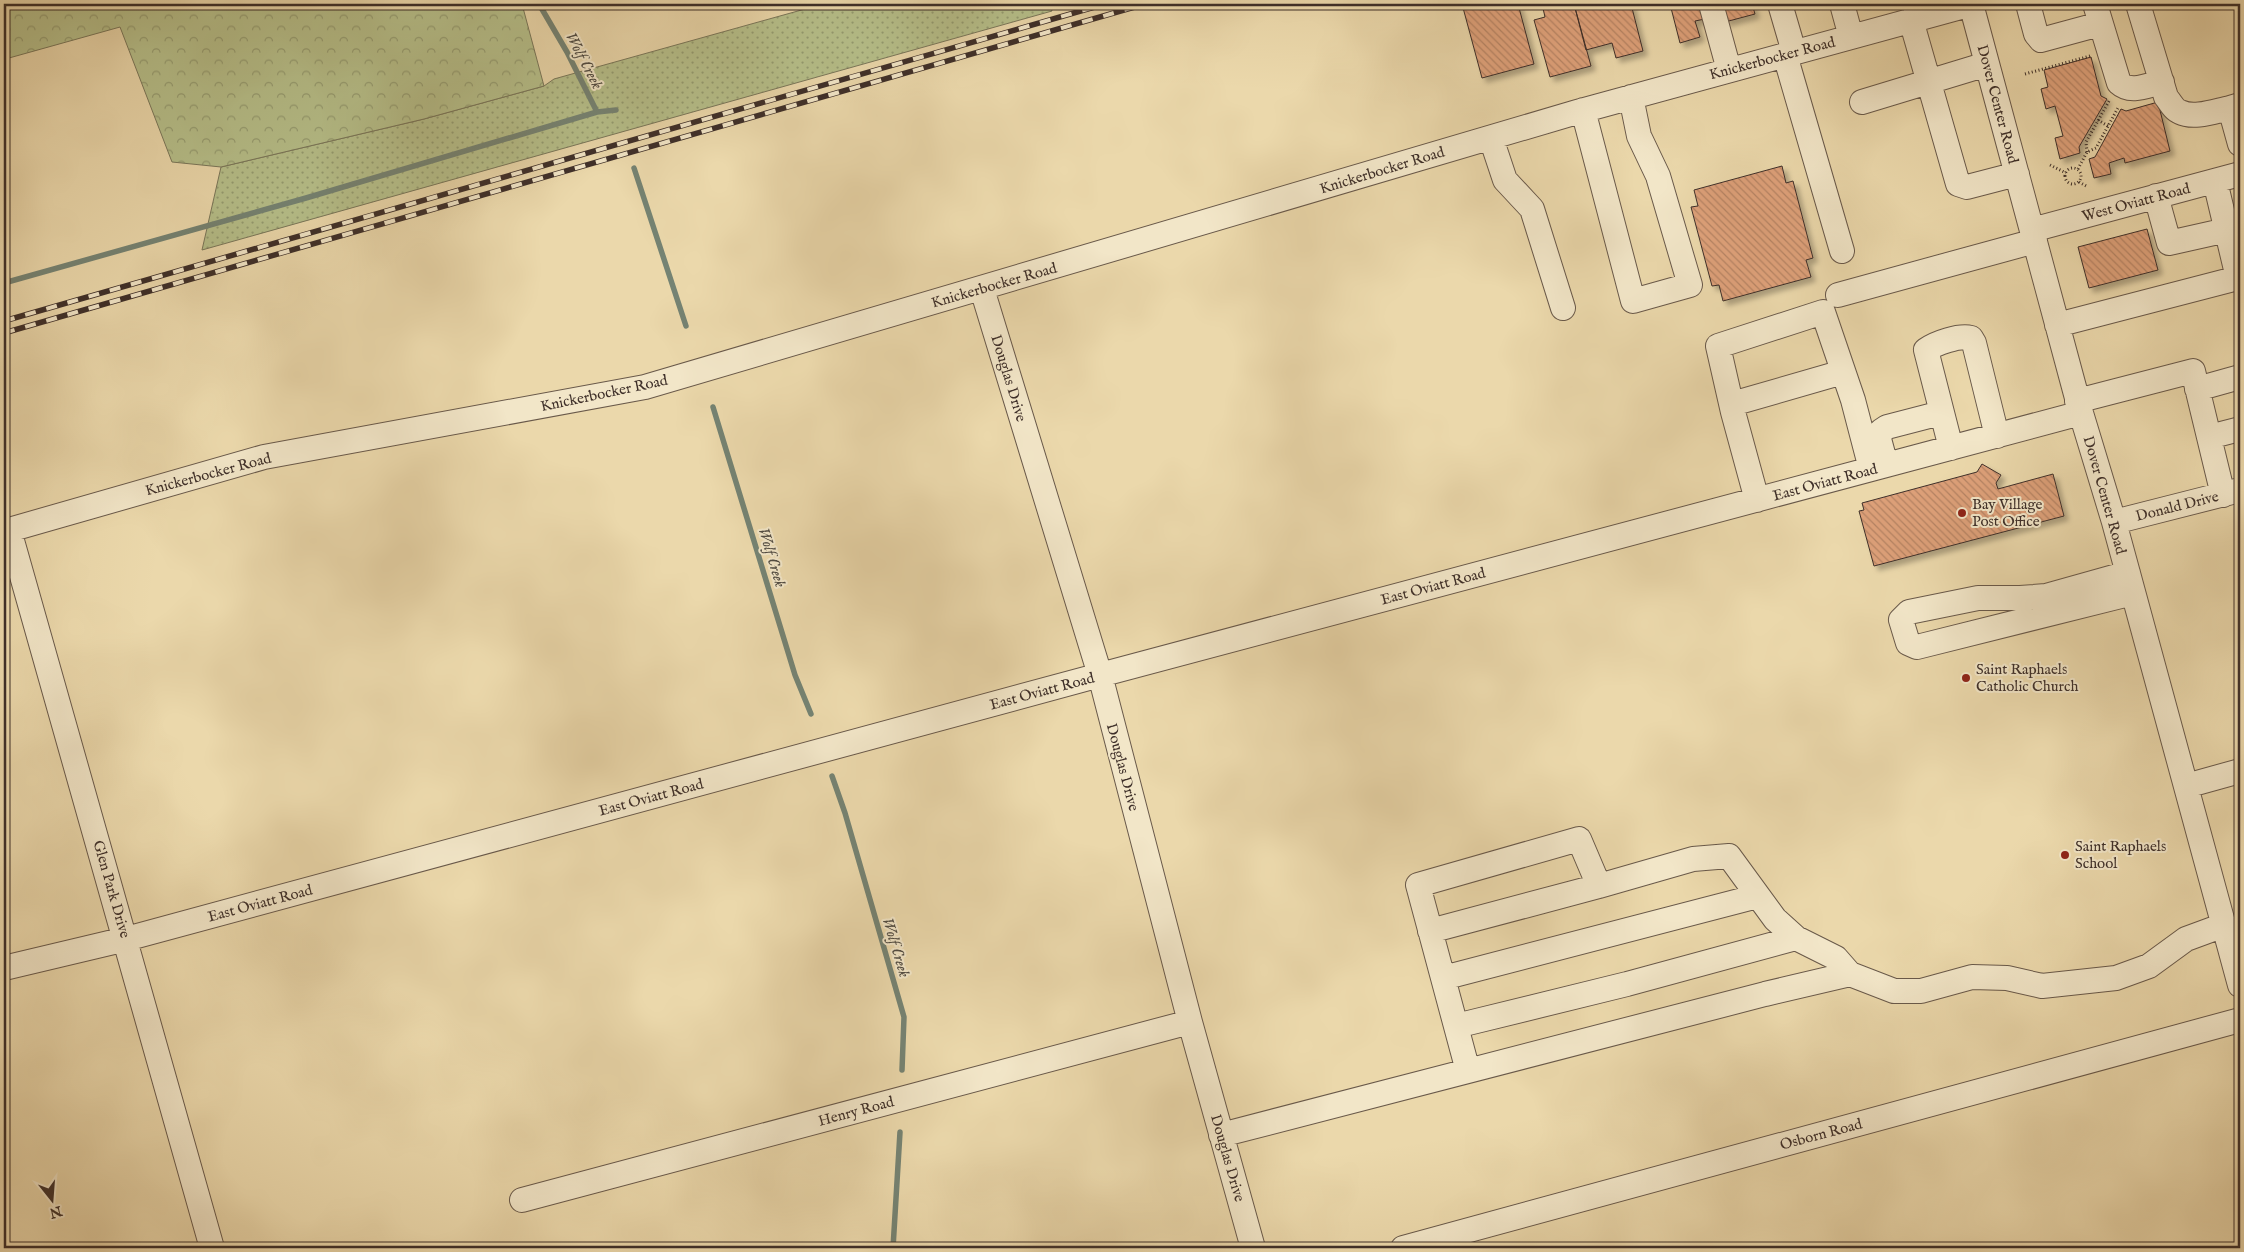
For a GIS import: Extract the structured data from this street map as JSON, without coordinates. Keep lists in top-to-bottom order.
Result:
{
  "streets": {
    "street": [
      "Knickerbocker Road",
      "Dover Center Road",
      "West Oviatt Road",
      "Douglas Drive",
      "East Oviatt Road",
      "Donald Drive",
      "Glen Park Drive",
      "Henry Road",
      "Osborn Road"
    ]
  },
  "crossings": [
    ["Knickerbocker Road", "Dover Center Road"],
    ["Knickerbocker Road", "Douglas Drive"],
    ["Knickerbocker Road", "Glen Park Drive"],
    ["Dover Center Road", "West Oviatt Road"],
    ["Dover Center Road", "East Oviatt Road"],
    ["Dover Center Road", "Donald Drive"],
    ["Douglas Drive", "East Oviatt Road"],
    ["Douglas Drive", "Henry Road"],
    ["East Oviatt Road", "Glen Park Drive"]
  ],
  "water": ["Wolf Creek"],
  "places": ["Bay Village Post Office", "Saint Raphaels Catholic Church", "Saint Raphaels School"],
  "north": "bottom"
}
